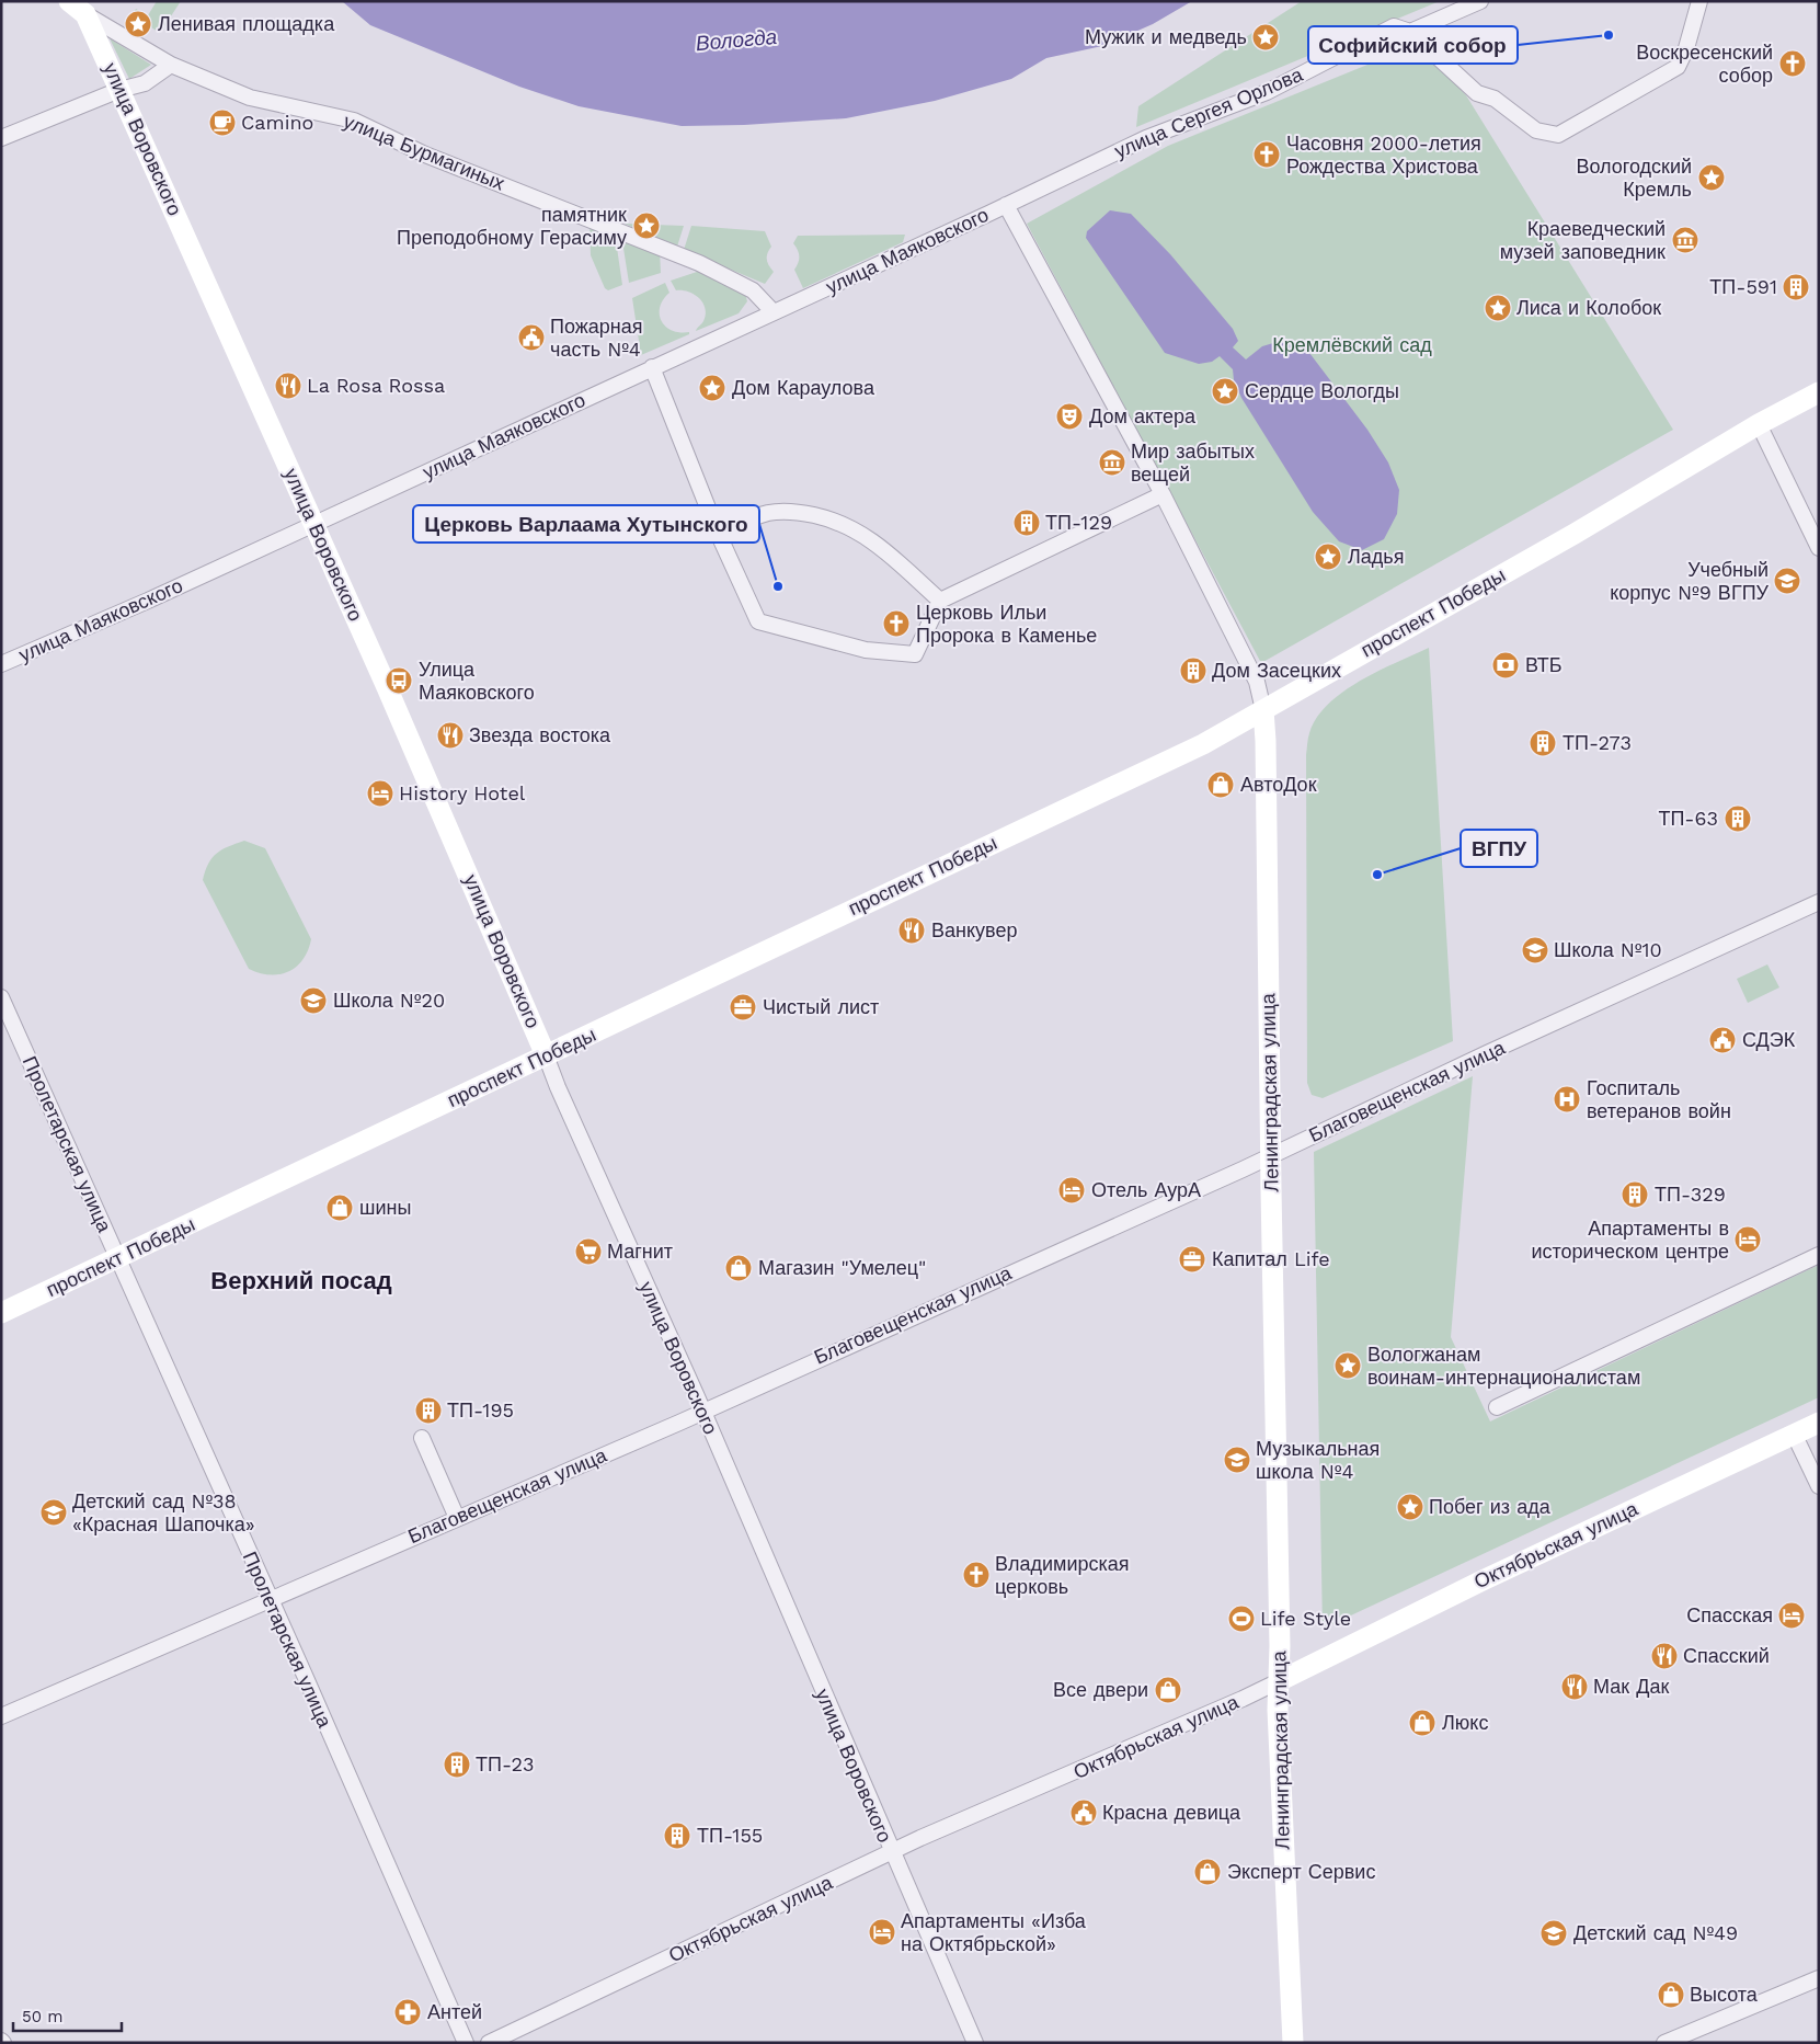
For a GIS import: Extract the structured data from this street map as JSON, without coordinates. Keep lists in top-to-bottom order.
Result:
{
  "streets": {
    "main road": [
      "улица Воровского",
      "улица Бурмагиных",
      "проспект Победы",
      "Ленинградская улица",
      "Октябрьская улица"
    ],
    "street": [
      "улица Сергея Орлова",
      "улица Маяковского",
      "Благовещенская улица",
      "Пролетарская улица"
    ]
  },
  "crossings": [
    ["улица Сергея Орлова", "улица Маяковского"],
    ["улица Сергея Орлова", "Ленинградская улица"],
    ["улица Воровского", "улица Бурмагиных"],
    ["улица Воровского", "улица Маяковского"],
    ["улица Воровского", "проспект Победы"],
    ["улица Воровского", "Благовещенская улица"],
    ["улица Воровского", "Октябрьская улица"],
    ["улица Бурмагиных", "улица Маяковского"],
    ["улица Маяковского", "Ленинградская улица"],
    ["проспект Победы", "Ленинградская улица"],
    ["проспект Победы", "Пролетарская улица"],
    ["Благовещенская улица", "Ленинградская улица"],
    ["Благовещенская улица", "Пролетарская улица"],
    ["Ленинградская улица", "Октябрьская улица"]
  ],
  "districts": ["Верхний посад"],
  "water": ["Вологда"],
  "parks": ["Кремлёвский сад"],
  "places": {
    "place": [
      "Ленивая площадка",
      "Мужик и медведь",
      "Вологодский Кремль",
      "памятник Преподобному Герасиму",
      "Лиса и Колобок",
      "Дом Караулова",
      "Сердце Вологды",
      "Ладья",
      "Вологжанам воинам-интернационалистам",
      "Побег из ада"
    ],
    "other": ["Софийский собор", "Церковь Варлаама Хутынского", "ВГПУ"],
    "church": [
      "Воскресенский собор",
      "Часовня 2000-летия Рождества Христова",
      "Церковь Ильи Пророка в Каменье",
      "Владимирская церковь"
    ],
    "cafe": ["Camino"],
    "museum": ["Краеведческий музей заповедник", "Мир забытых вещей"],
    "building": [
      "ТП-591",
      "ТП-129",
      "Дом Засецких",
      "ТП-273",
      "ТП-63",
      "ТП-329",
      "ТП-195",
      "ТП-23",
      "ТП-155"
    ],
    "public building": ["Пожарная часть №4", "СДЭК", "Красна девица"],
    "restaurant": [
      "La Rosa Rossa",
      "Звезда востока",
      "Ванкувер",
      "Спасский",
      "Мак Дак"
    ],
    "theatre": ["Дом актера"],
    "school or university": [
      "Учебный корпус №9 ВГПУ",
      "Школа №10",
      "Школа №20",
      "Музыкальная школа №4",
      "Детский сад №38 «Красная Шапочка»",
      "Детский сад №49"
    ],
    "bank": ["ВТБ"],
    "bus stop": ["Улица Маяковского"],
    "shop": [
      "АвтоДок",
      "шины",
      "Магазин \"Умелец\"",
      "Все двери",
      "Люкс",
      "Эксперт Сервис",
      "Высота"
    ],
    "hotel": [
      "History Hotel",
      "Отель АурА",
      "Апартаменты в историческом центре",
      "Спасская",
      "Апартаменты «Изба на Октябрьской»"
    ],
    "office": ["Чистый лист", "Капитал Life"],
    "hospital": ["Госпиталь ветеранов войн"],
    "supermarket": ["Магнит"],
    "sports": ["Life Style"],
    "pharmacy": ["Антей"]
  },
  "scale_bar": "50 m"
}
